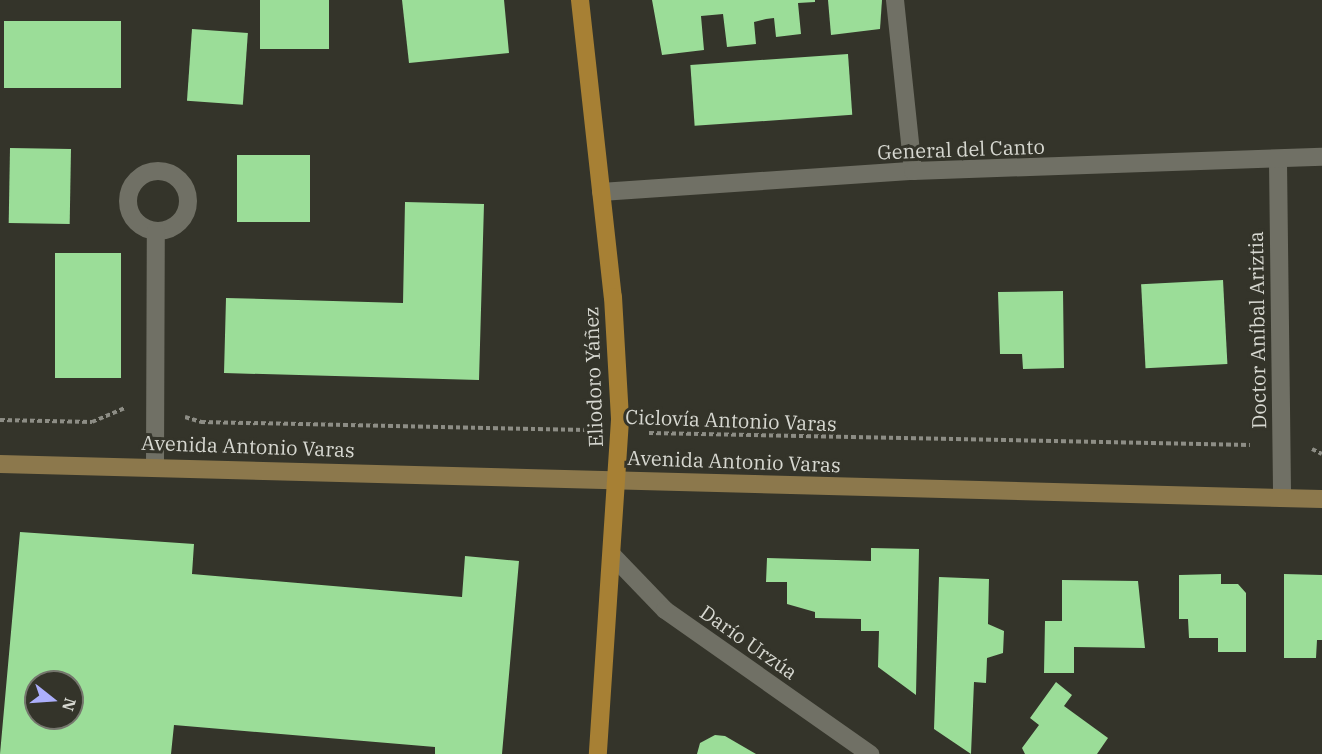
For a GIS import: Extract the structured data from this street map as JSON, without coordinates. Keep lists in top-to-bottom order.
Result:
{
  "streets": {
    "main road": ["Eliodoro Yáñez", "Avenida Antonio Varas"],
    "street": ["General del Canto", "Doctor Aníbal Ariztia", "Darío Urzúa"],
    "path": ["Ciclovía Antonio Varas"]
  },
  "crossings": [
    ["General del Canto", "Doctor Aníbal Ariztia"],
    ["General del Canto", "Eliodoro Yáñez"],
    ["Doctor Aníbal Ariztia", "Ciclovía Antonio Varas"],
    ["Doctor Aníbal Ariztia", "Avenida Antonio Varas"],
    ["Eliodoro Yáñez", "Ciclovía Antonio Varas"],
    ["Eliodoro Yáñez", "Avenida Antonio Varas"],
    ["Eliodoro Yáñez", "Darío Urzúa"]
  ],
  "north": "right"
}
